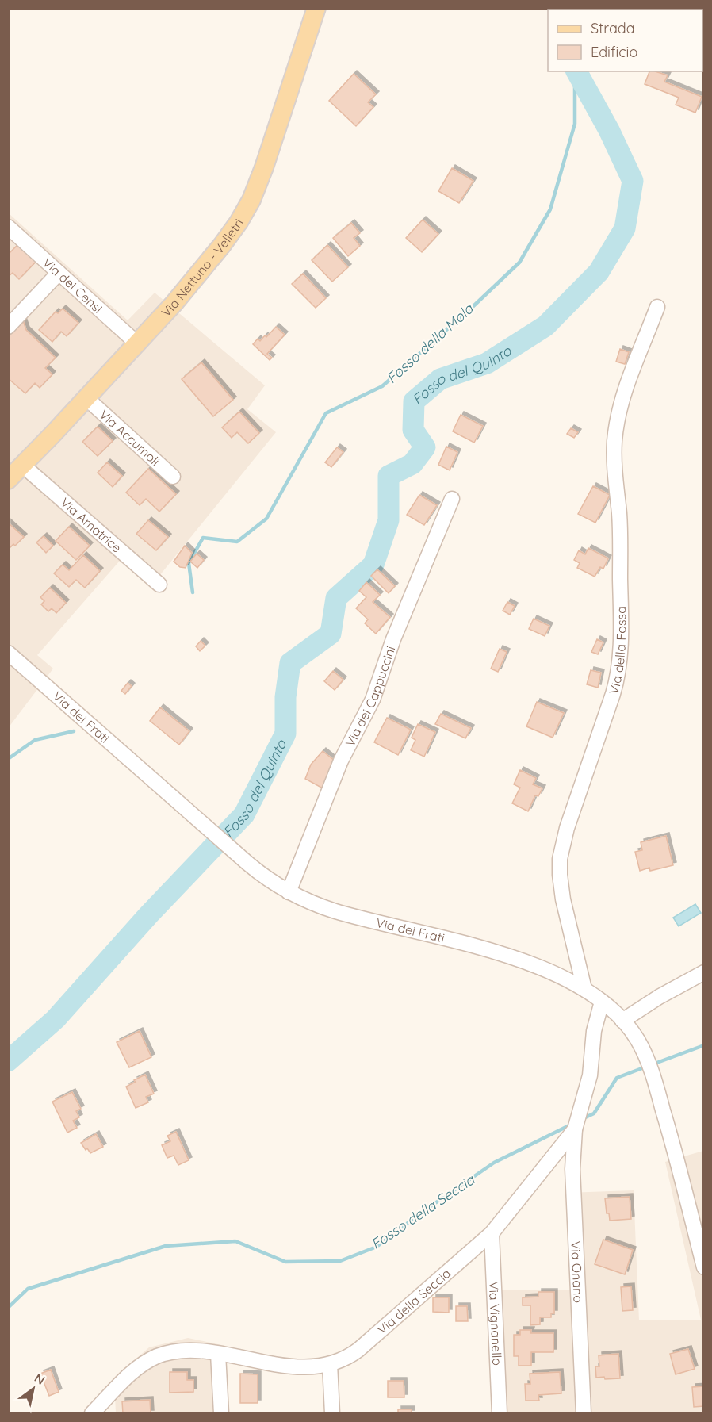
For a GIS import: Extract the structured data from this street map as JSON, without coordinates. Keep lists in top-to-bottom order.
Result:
{
  "streets": {
    "main road": ["Via Nettuno - Velletri"],
    "street": [
      "Via dei Censi",
      "Via Accumoli",
      "Via Amatrice",
      "Via della Fossa",
      "Via dei Cappuccini",
      "Via dei Frati",
      "Via Onano",
      "Via della Seccia",
      "Via Vignanello"
    ]
  },
  "crossings": [
    ["Via Nettuno - Velletri", "Via dei Censi"],
    ["Via Nettuno - Velletri", "Via Accumoli"],
    ["Via Nettuno - Velletri", "Via Amatrice"],
    ["Via della Fossa", "Via dei Frati"],
    ["Via dei Cappuccini", "Via dei Frati"],
    ["Via dei Frati", "Via della Seccia"],
    ["Via Onano", "Via della Seccia"],
    ["Via della Seccia", "Via Vignanello"]
  ],
  "water": ["Fosso della Mola", "Fosso del Quinto", "Fosso della Seccia"],
  "legend": ["Strada", "Edificio"],
  "north": "top right"
}
